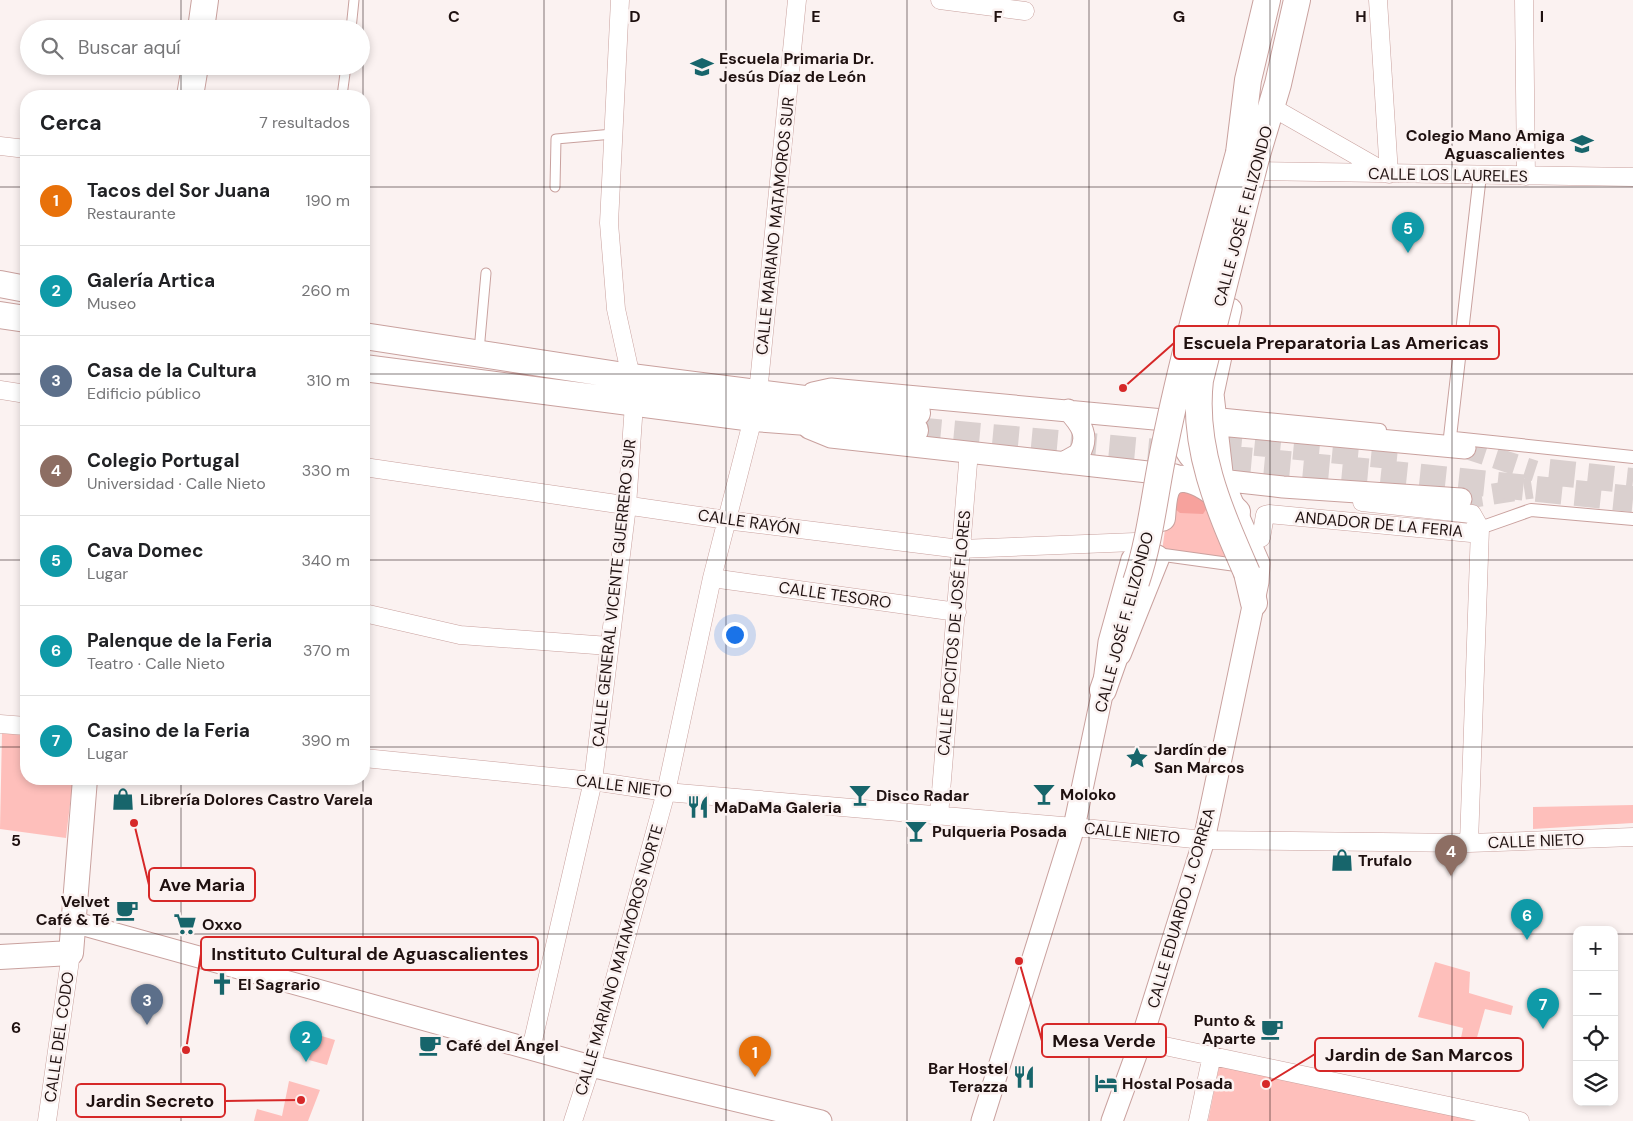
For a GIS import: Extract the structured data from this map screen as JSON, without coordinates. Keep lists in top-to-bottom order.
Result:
{
  "streets": {
    "main road": ["CALLE JOSÉ F. ELIZONDO"],
    "street": [
      "CALLE LOS LAURELES",
      "CALLE MARIANO MATAMOROS SUR",
      "CALLE RAYÓN",
      "ANDADOR DE LA FERIA",
      "CALLE GENERAL VICENTE GUERRERO SUR",
      "CALLE TESORO",
      "CALLE POCITOS DE JOSÉ FLORES",
      "CALLE NIETO",
      "CALLE EDUARDO J. CORREA",
      "CALLE MARIANO MATAMOROS NORTE",
      "CALLE DEL CODO"
    ]
  },
  "crossings": [
    ["CALLE LOS LAURELES", "CALLE JOSÉ F. ELIZONDO"],
    ["CALLE LOS LAURELES", "CALLE EDUARDO J. CORREA"],
    ["CALLE JOSÉ F. ELIZONDO", "CALLE NIETO"],
    ["CALLE JOSÉ F. ELIZONDO", "CALLE EDUARDO J. CORREA"],
    ["CALLE RAYÓN", "CALLE GENERAL VICENTE GUERRERO SUR"],
    ["CALLE RAYÓN", "CALLE POCITOS DE JOSÉ FLORES"],
    ["CALLE RAYÓN", "CALLE MARIANO MATAMOROS NORTE"],
    ["CALLE GENERAL VICENTE GUERRERO SUR", "CALLE NIETO"],
    ["CALLE TESORO", "CALLE POCITOS DE JOSÉ FLORES"],
    ["CALLE TESORO", "CALLE MARIANO MATAMOROS NORTE"],
    ["CALLE POCITOS DE JOSÉ FLORES", "CALLE NIETO"],
    ["CALLE NIETO", "CALLE EDUARDO J. CORREA"],
    ["CALLE NIETO", "CALLE MARIANO MATAMOROS NORTE"]
  ],
  "places": {
    "school or university": ["Escuela Primaria Dr. Jesús Díaz de León", "Colegio Mano Amiga Aguascalientes"],
    "other": [
      "Escuela Preparatoria Las Americas",
      "Ave Maria",
      "Mesa Verde",
      "Instituto Cultural de Aguascalientes",
      "Jardin de San Marcos",
      "Jardin Secreto"
    ],
    "place": ["Jardín de San Marcos"],
    "bar": ["Moloko", "Disco Radar", "Pulqueria Posada"],
    "shop": ["Librería Dolores Castro Varela", "Trufalo"],
    "restaurant": ["MaDaMa Galeria", "Bar Hostel Terazza"],
    "cafe": ["Velvet Café & Té", "Punto & Aparte", "Café del Ángel"],
    "supermarket": ["Oxxo"],
    "church": ["El Sagrario"],
    "hotel": ["Hostal Posada"]
  },
  "page": {
    "search": "Buscar aquí",
    "heading": ["Cerca", "7 resultados"],
    "list": [
      {
        "mark": "1",
        "name": "Tacos del Sor Juana",
        "note": "Restaurante",
        "value": "190 m"
      },
      {
        "mark": "2",
        "name": "Galería Artica",
        "note": "Museo",
        "value": "260 m"
      },
      {
        "mark": "3",
        "name": "Casa de la Cultura",
        "note": "Edificio público",
        "value": "310 m"
      },
      {
        "mark": "4",
        "name": "Colegio Portugal",
        "note": "Universidad · Calle Nieto",
        "value": "330 m"
      },
      {
        "mark": "5",
        "name": "Cava Domec",
        "note": "Lugar",
        "value": "340 m"
      },
      {
        "mark": "6",
        "name": "Palenque de la Feria",
        "note": "Teatro · Calle Nieto",
        "value": "370 m"
      },
      {
        "mark": "7",
        "name": "Casino de la Feria",
        "note": "Lugar",
        "value": "390 m"
      }
    ],
    "pins": [
      "5",
      "4",
      "6",
      "3",
      "7",
      "2",
      "1"
    ],
    "map_buttons": ["+", "−"]
  },
  "grid": {
    "columns": [
      "C",
      "D",
      "E",
      "F",
      "G",
      "H",
      "I"
    ],
    "rows": ["5", "6"]
  }
}
